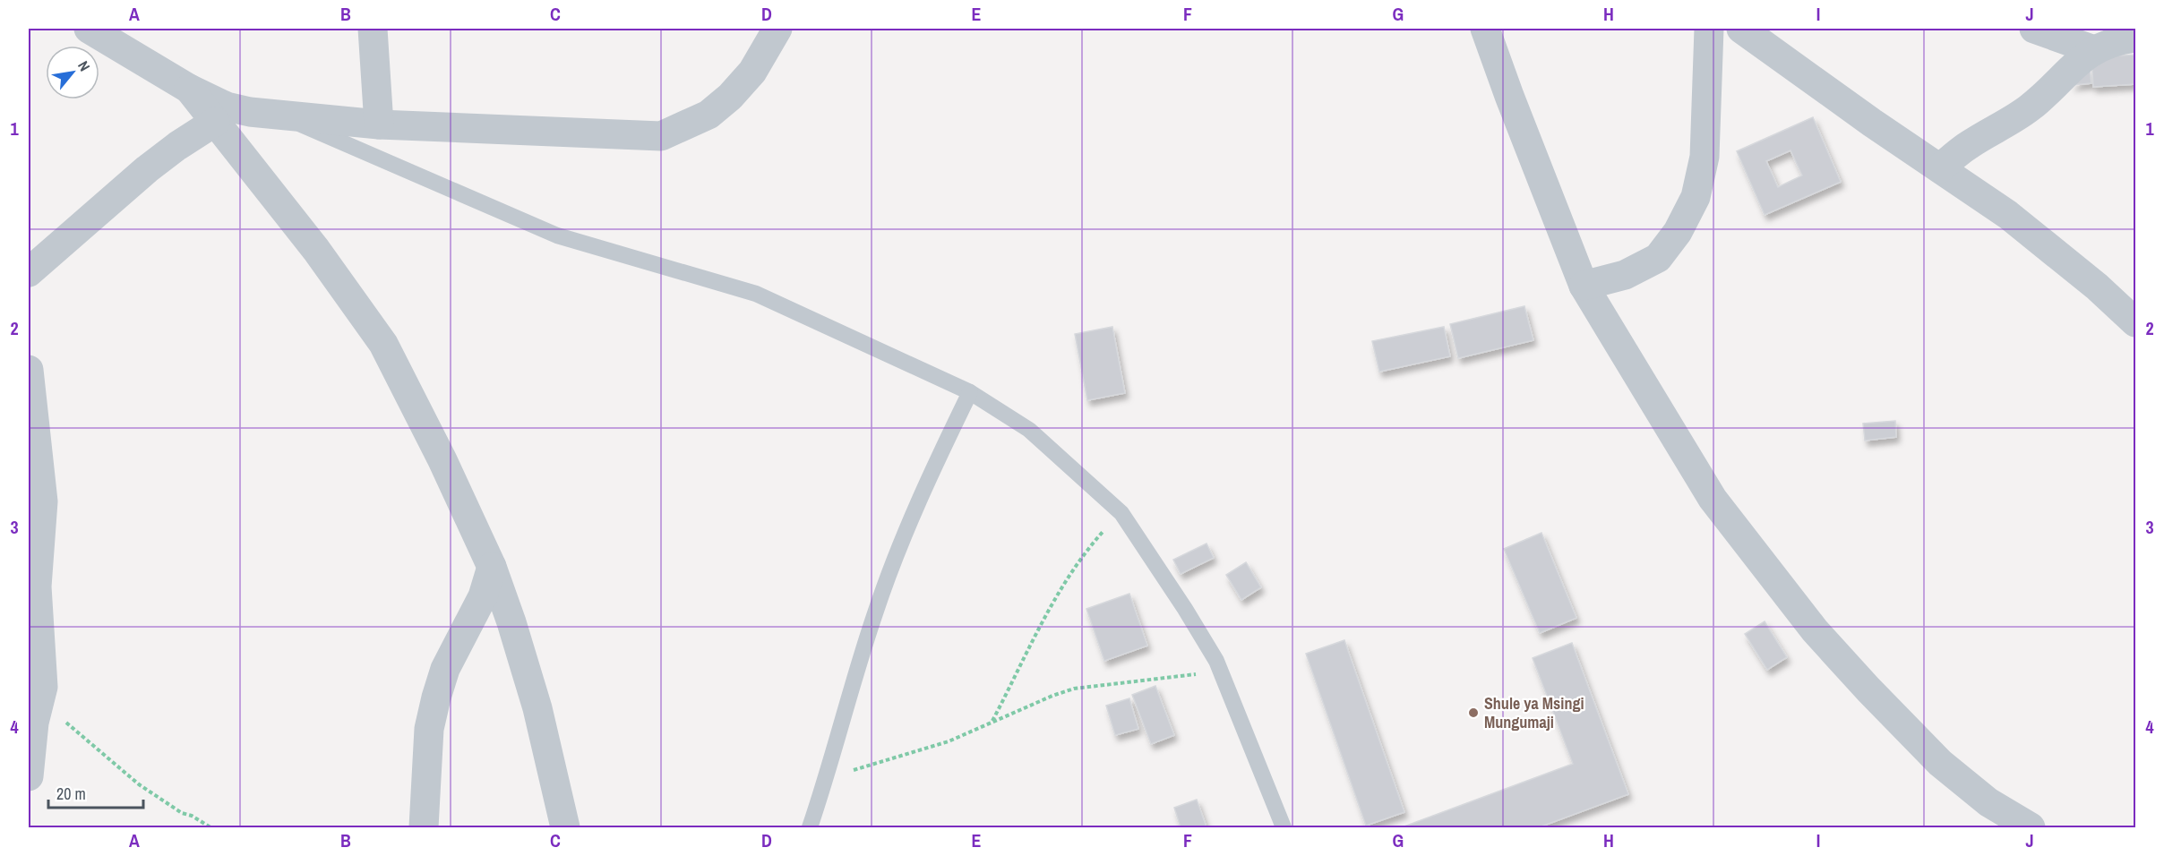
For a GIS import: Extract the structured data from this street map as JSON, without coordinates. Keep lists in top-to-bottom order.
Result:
{
  "places": ["Shule ya Msingi Mungumaji"],
  "scale_bar": "20 m",
  "north": "top right",
  "grid": {
    "columns": [
      "A",
      "B",
      "C",
      "D",
      "E",
      "F",
      "G",
      "H",
      "I",
      "J"
    ],
    "rows": [
      "1",
      "2",
      "3",
      "4"
    ]
  }
}
